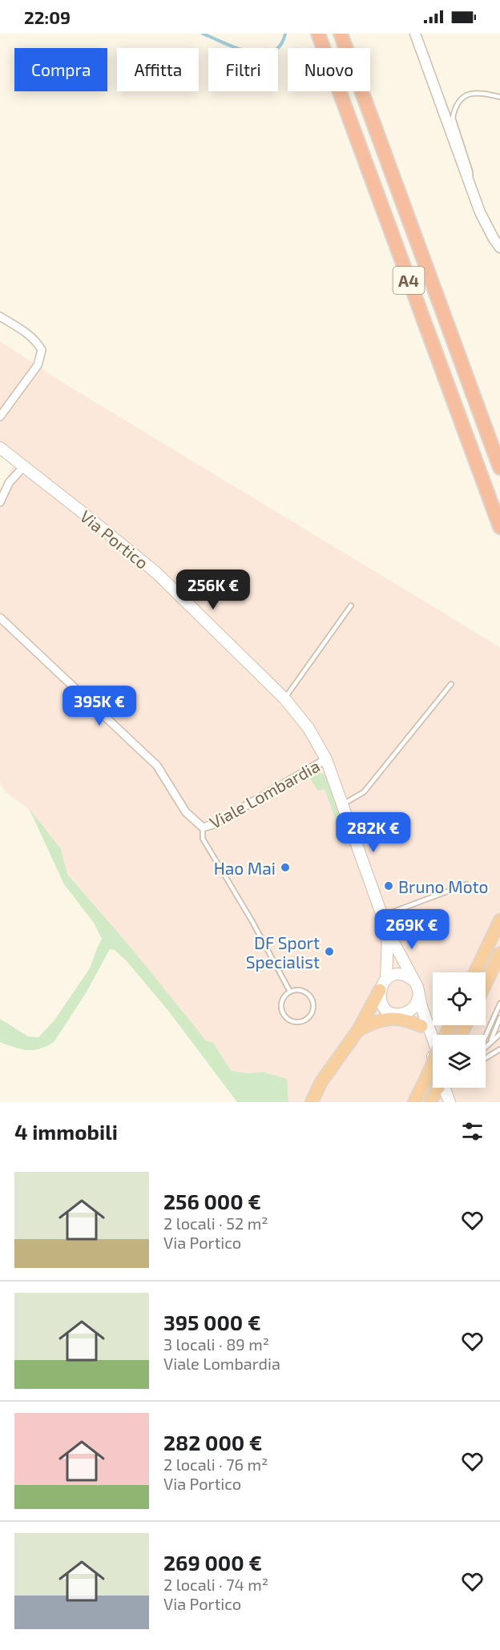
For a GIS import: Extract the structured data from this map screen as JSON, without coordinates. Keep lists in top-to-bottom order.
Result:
{
  "streets": {
    "highway": ["A4"],
    "main road": ["Via Portico"],
    "street": ["Viale Lombardia"]
  },
  "crossings": [
    ["Via Portico", "Viale Lombardia"]
  ],
  "places": ["Hao Mai", "Bruno Moto", "DF Sport Specialist"],
  "page": {
    "status": "22:09",
    "chip": [
      "Compra",
      "Affitta",
      "Filtri",
      "Nuovo"
    ],
    "price": [
      "256K €",
      "395K €",
      "282K €",
      "269K €"
    ],
    "heading": "4 immobili",
    "list": [
      {
        "name": "256 000 €",
        "note": "2 locali · 52 m² · Via Portico"
      },
      {
        "name": "395 000 €",
        "note": "3 locali · 89 m² · Viale Lombardia"
      },
      {
        "name": "282 000 €",
        "note": "2 locali · 76 m² · Via Portico"
      },
      {
        "name": "269 000 €",
        "note": "2 locali · 74 m² · Via Portico"
      }
    ]
  }
}
